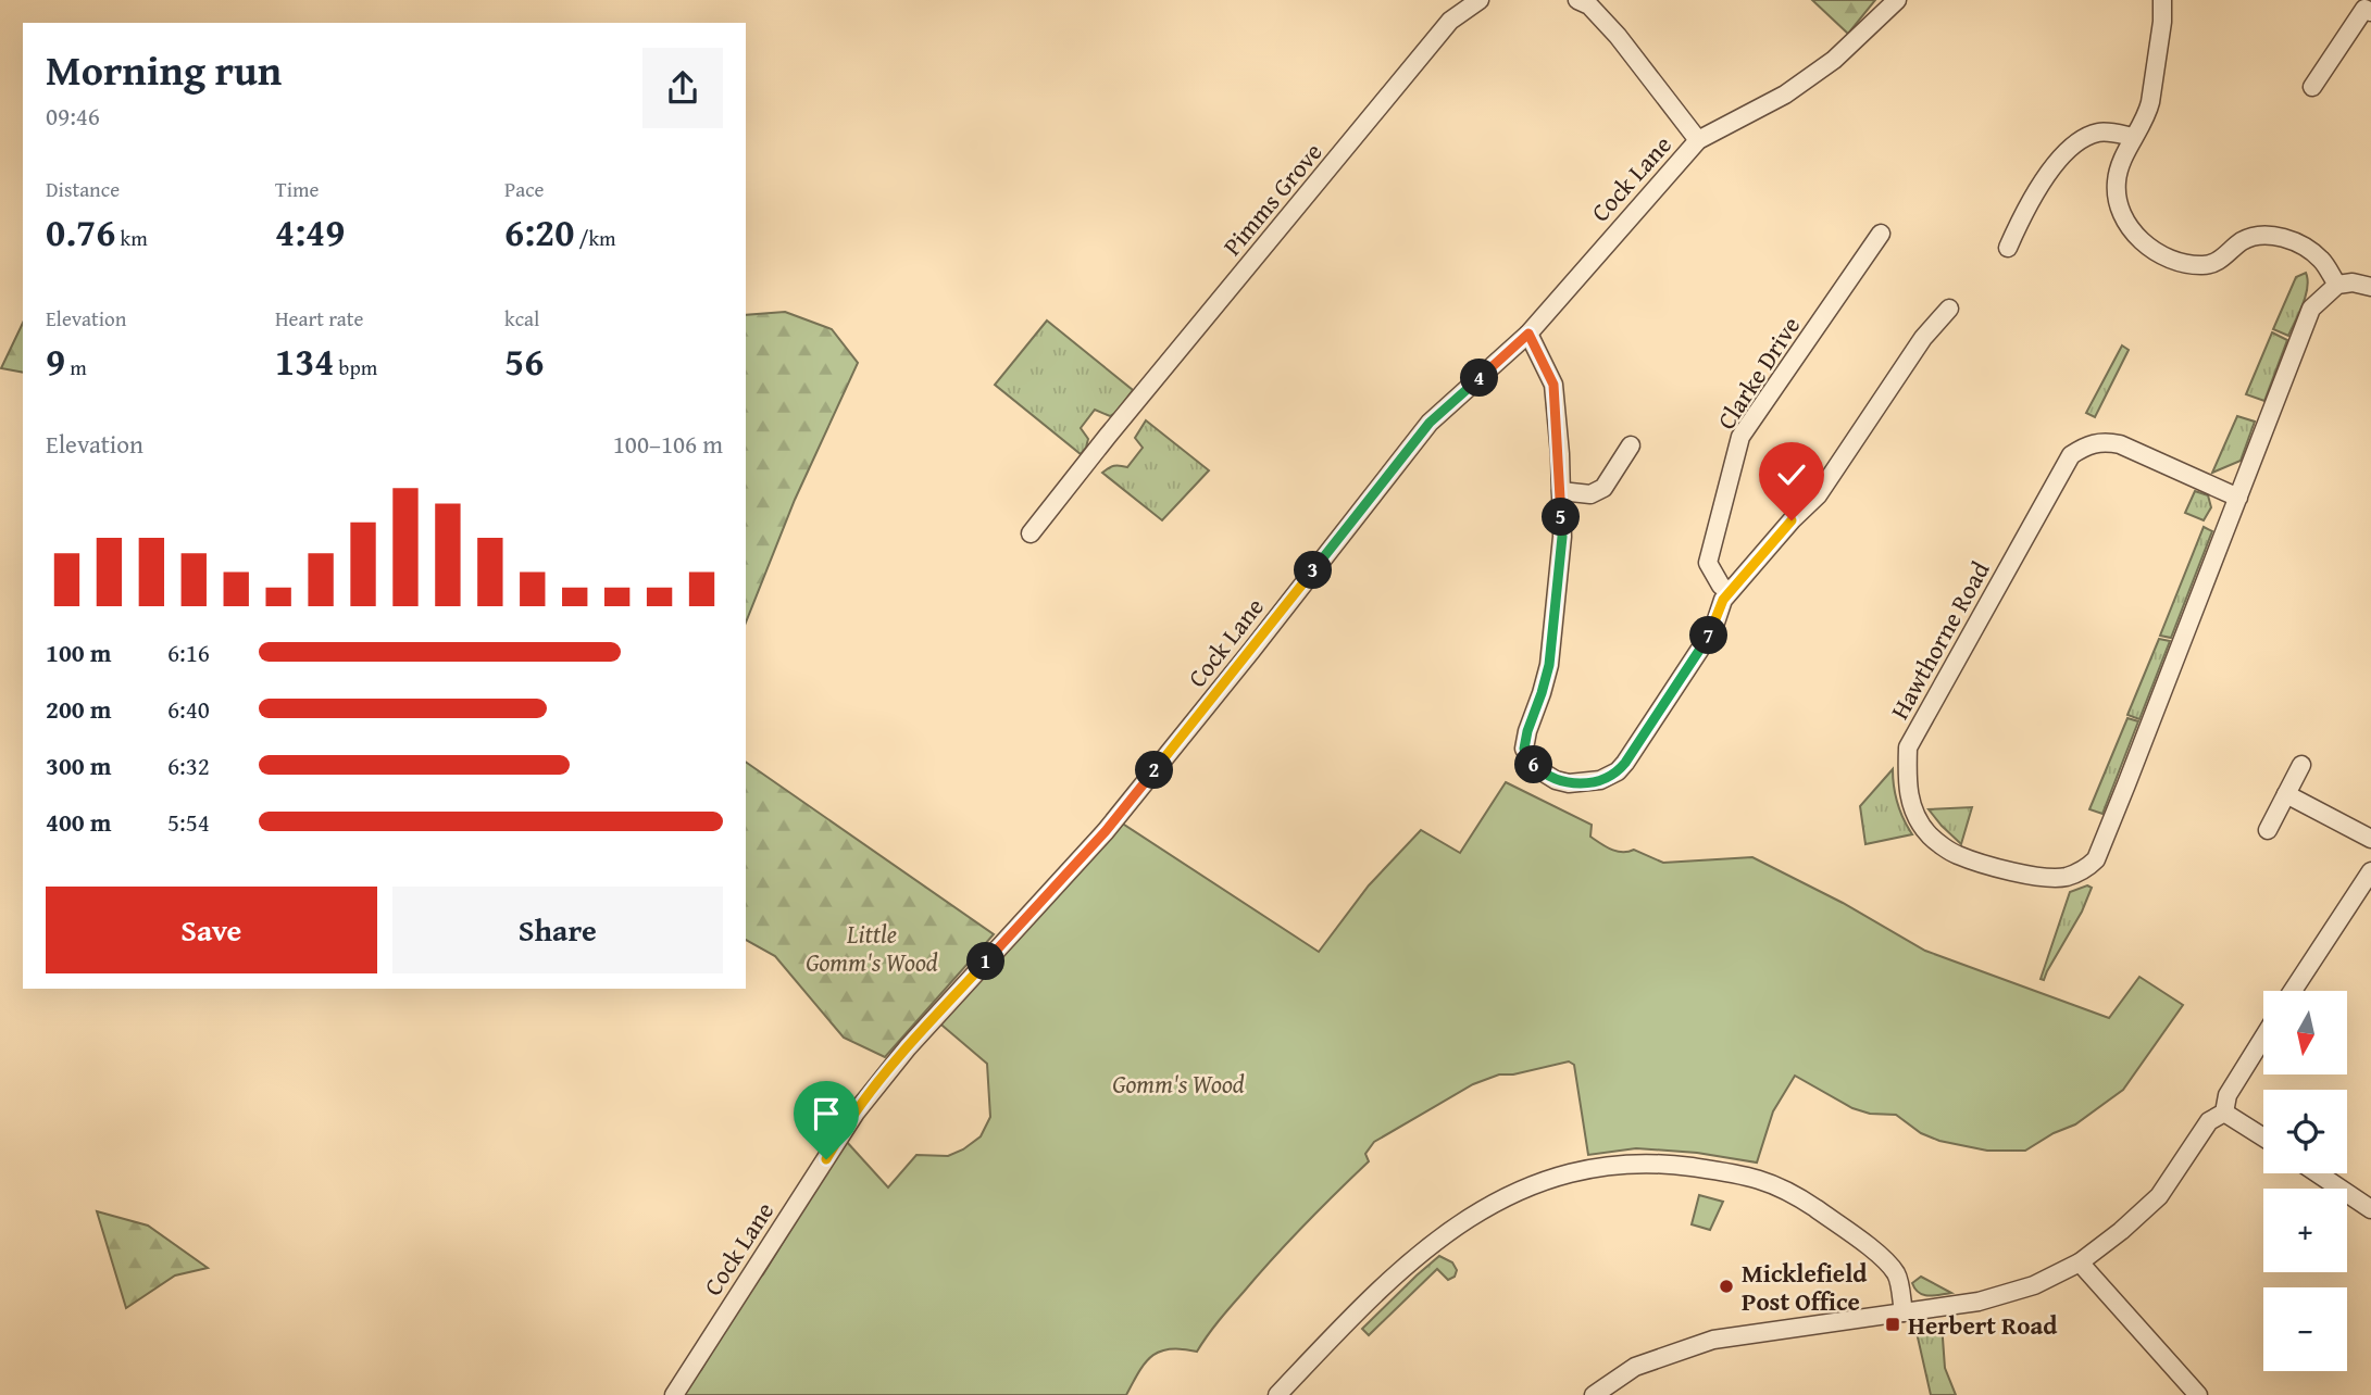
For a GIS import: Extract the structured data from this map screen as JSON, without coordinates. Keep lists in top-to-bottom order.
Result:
{
  "streets": {
    "street": [
      "Cock Lane",
      "Pimms Grove",
      "Clarke Drive",
      "Hawthorne Road"
    ]
  },
  "parks": ["Little Gomm's Wood", "Gomm's Wood"],
  "places": {
    "other": ["Micklefield Post Office"],
    "transit": ["Herbert Road"]
  },
  "north": "bottom",
  "page": {
    "heading": ["Morning run", "09:46"],
    "stats": [
      ["Distance", "0.76 km"],
      ["Time", "4:49"],
      ["Pace", "6:20 /km"],
      ["Elevation", "9 m"],
      ["Heart rate", "134 bpm"],
      ["kcal", "56"]
    ],
    "pins": [
      "4",
      "5",
      "3",
      "7",
      "6",
      "2",
      "1"
    ],
    "chart": ["Elevation", "100–106 m"],
    "list": [
      {
        "name": "100 m",
        "note": "6:16"
      },
      {
        "name": "200 m",
        "note": "6:40"
      },
      {
        "name": "300 m",
        "note": "6:32"
      },
      {
        "name": "400 m",
        "note": "5:54"
      }
    ],
    "buttons": ["Save", "Share"],
    "map_buttons": ["+", "−"]
  }
}
